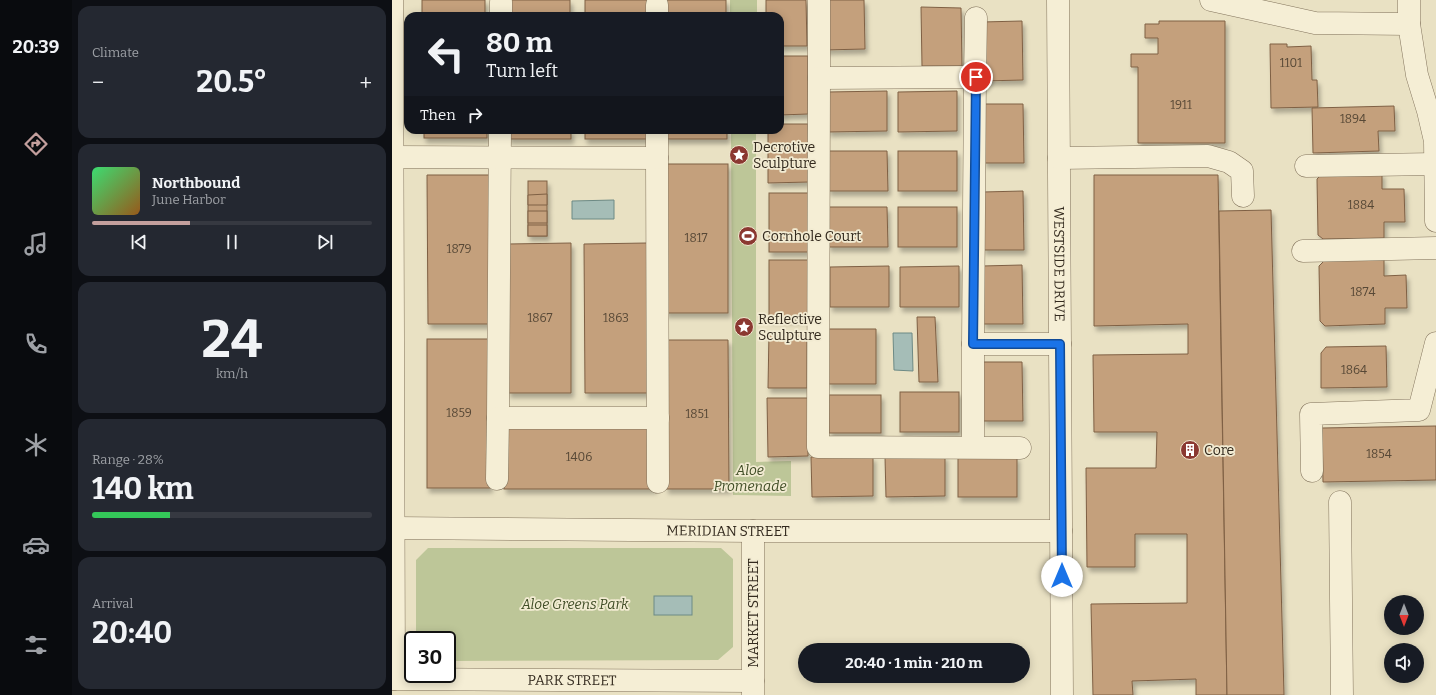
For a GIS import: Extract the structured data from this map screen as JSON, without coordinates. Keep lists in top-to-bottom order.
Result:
{
  "streets": {
    "street": [
      "WESTSIDE DRIVE",
      "MERIDIAN STREET",
      "MARKET STREET",
      "PARK STREET"
    ]
  },
  "crossings": [
    ["WESTSIDE DRIVE", "MERIDIAN STREET"],
    ["MERIDIAN STREET", "MARKET STREET"],
    ["MARKET STREET", "PARK STREET"]
  ],
  "parks": ["Aloe Promenade", "Aloe Greens Park"],
  "places": {
    "place": ["Decrotive Sculpture", "Reflective Sculpture"],
    "sports": ["Cornhole Court"],
    "building": ["Core"]
  },
  "house_numbers": [
    "1101",
    "1911",
    "1894",
    "1884",
    "1817",
    "1879",
    "1874",
    "1867",
    "1863",
    "1864",
    "1859",
    "1851",
    "1854",
    "1406"
  ],
  "north": "bottom",
  "page": {
    "tabs": "20:39",
    "tile": [
      "Climate",
      ["24", "km/h"],
      ["Range · 28%", "140 km"],
      ["Arrival", "20:40"]
    ],
    "turn": ["80 m", "Turn left"],
    "heat": ["−", "20.5°", "+"],
    "then": "Then",
    "song": ["Northbound", "June Harbor"],
    "limit": "30",
    "trip": "20:40 · 1 min · 210 m"
  }
}
